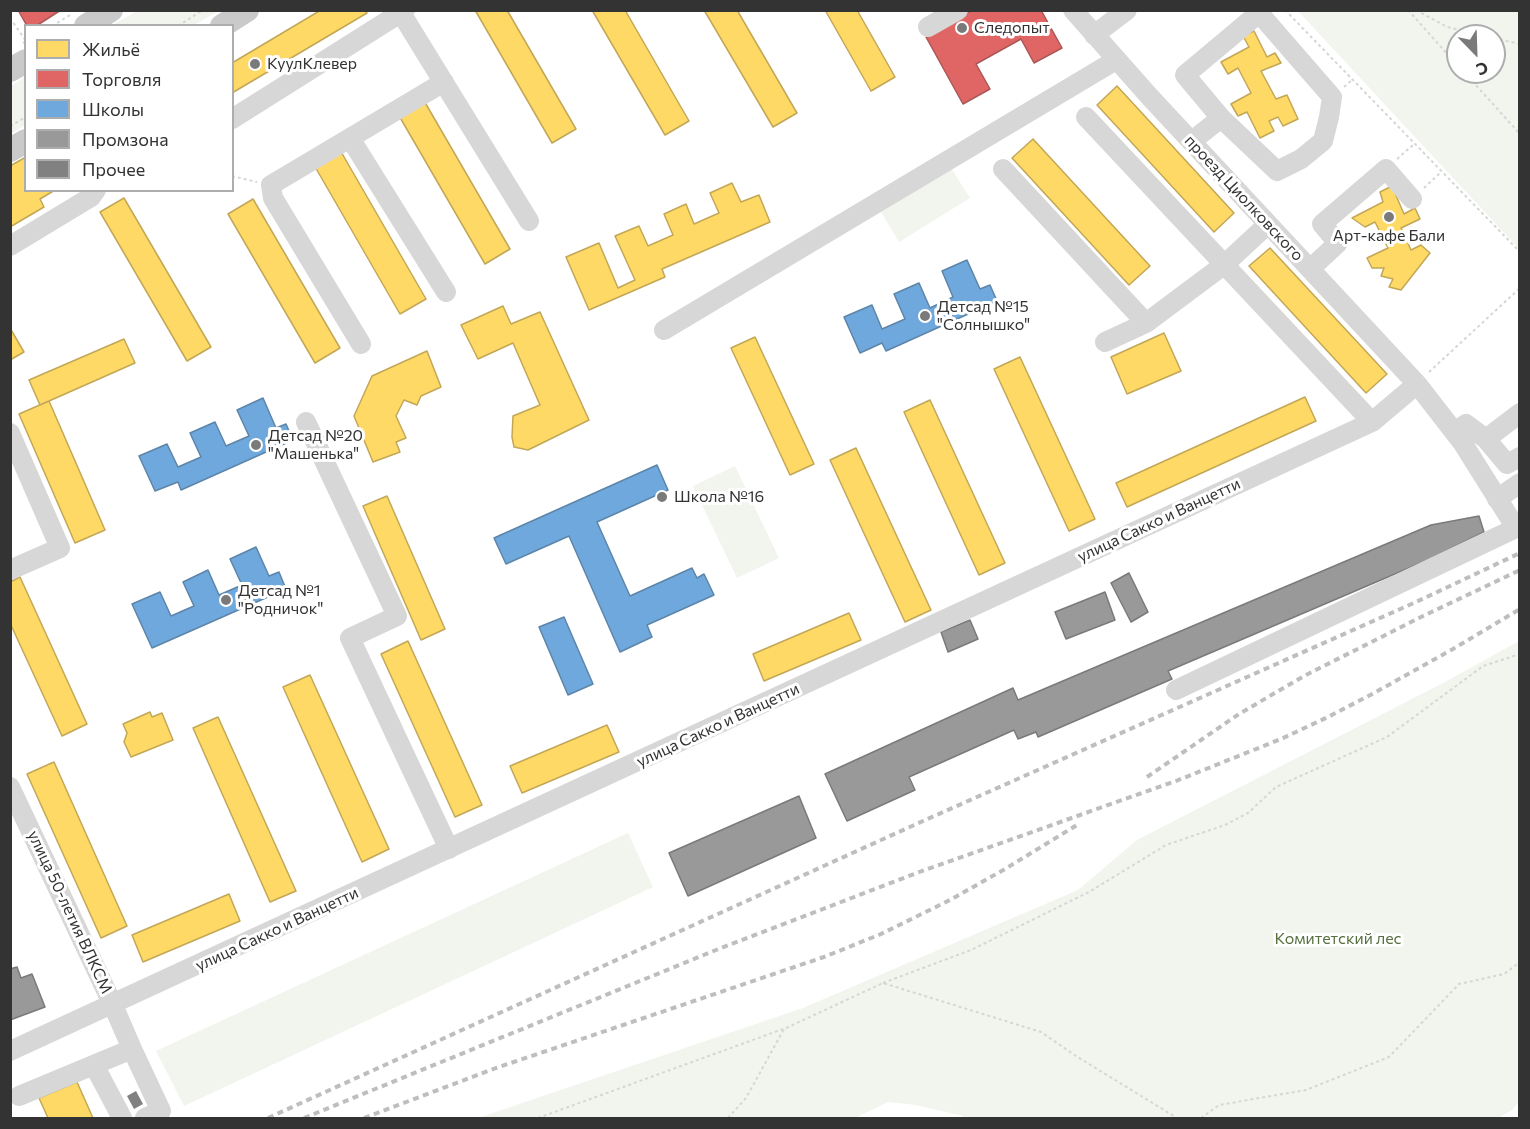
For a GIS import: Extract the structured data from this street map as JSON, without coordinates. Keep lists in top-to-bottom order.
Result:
{
  "streets": {
    "street": ["проезд Циолковского", "улица Сакко и Ванцетти", "улица 50-летия ВЛКСМ"]
  },
  "crossings": [
    ["проезд Циолковского", "улица Сакко и Ванцетти"],
    ["улица Сакко и Ванцетти", "улица 50-летия ВЛКСМ"]
  ],
  "parks": ["Комитетский лес"],
  "places": [
    "Следопыт",
    "КуулКлевер",
    "Арт-кафе Бали",
    "Детсад №15 \"Солнышко\"",
    "Детсад №20 \"Машенька\"",
    "Школа №16",
    "Детсад №1 \"Родничок\""
  ],
  "legend": [
    "Жильё",
    "Торговля",
    "Школы",
    "Промзона",
    "Прочее"
  ],
  "north": "bottom right"
}
